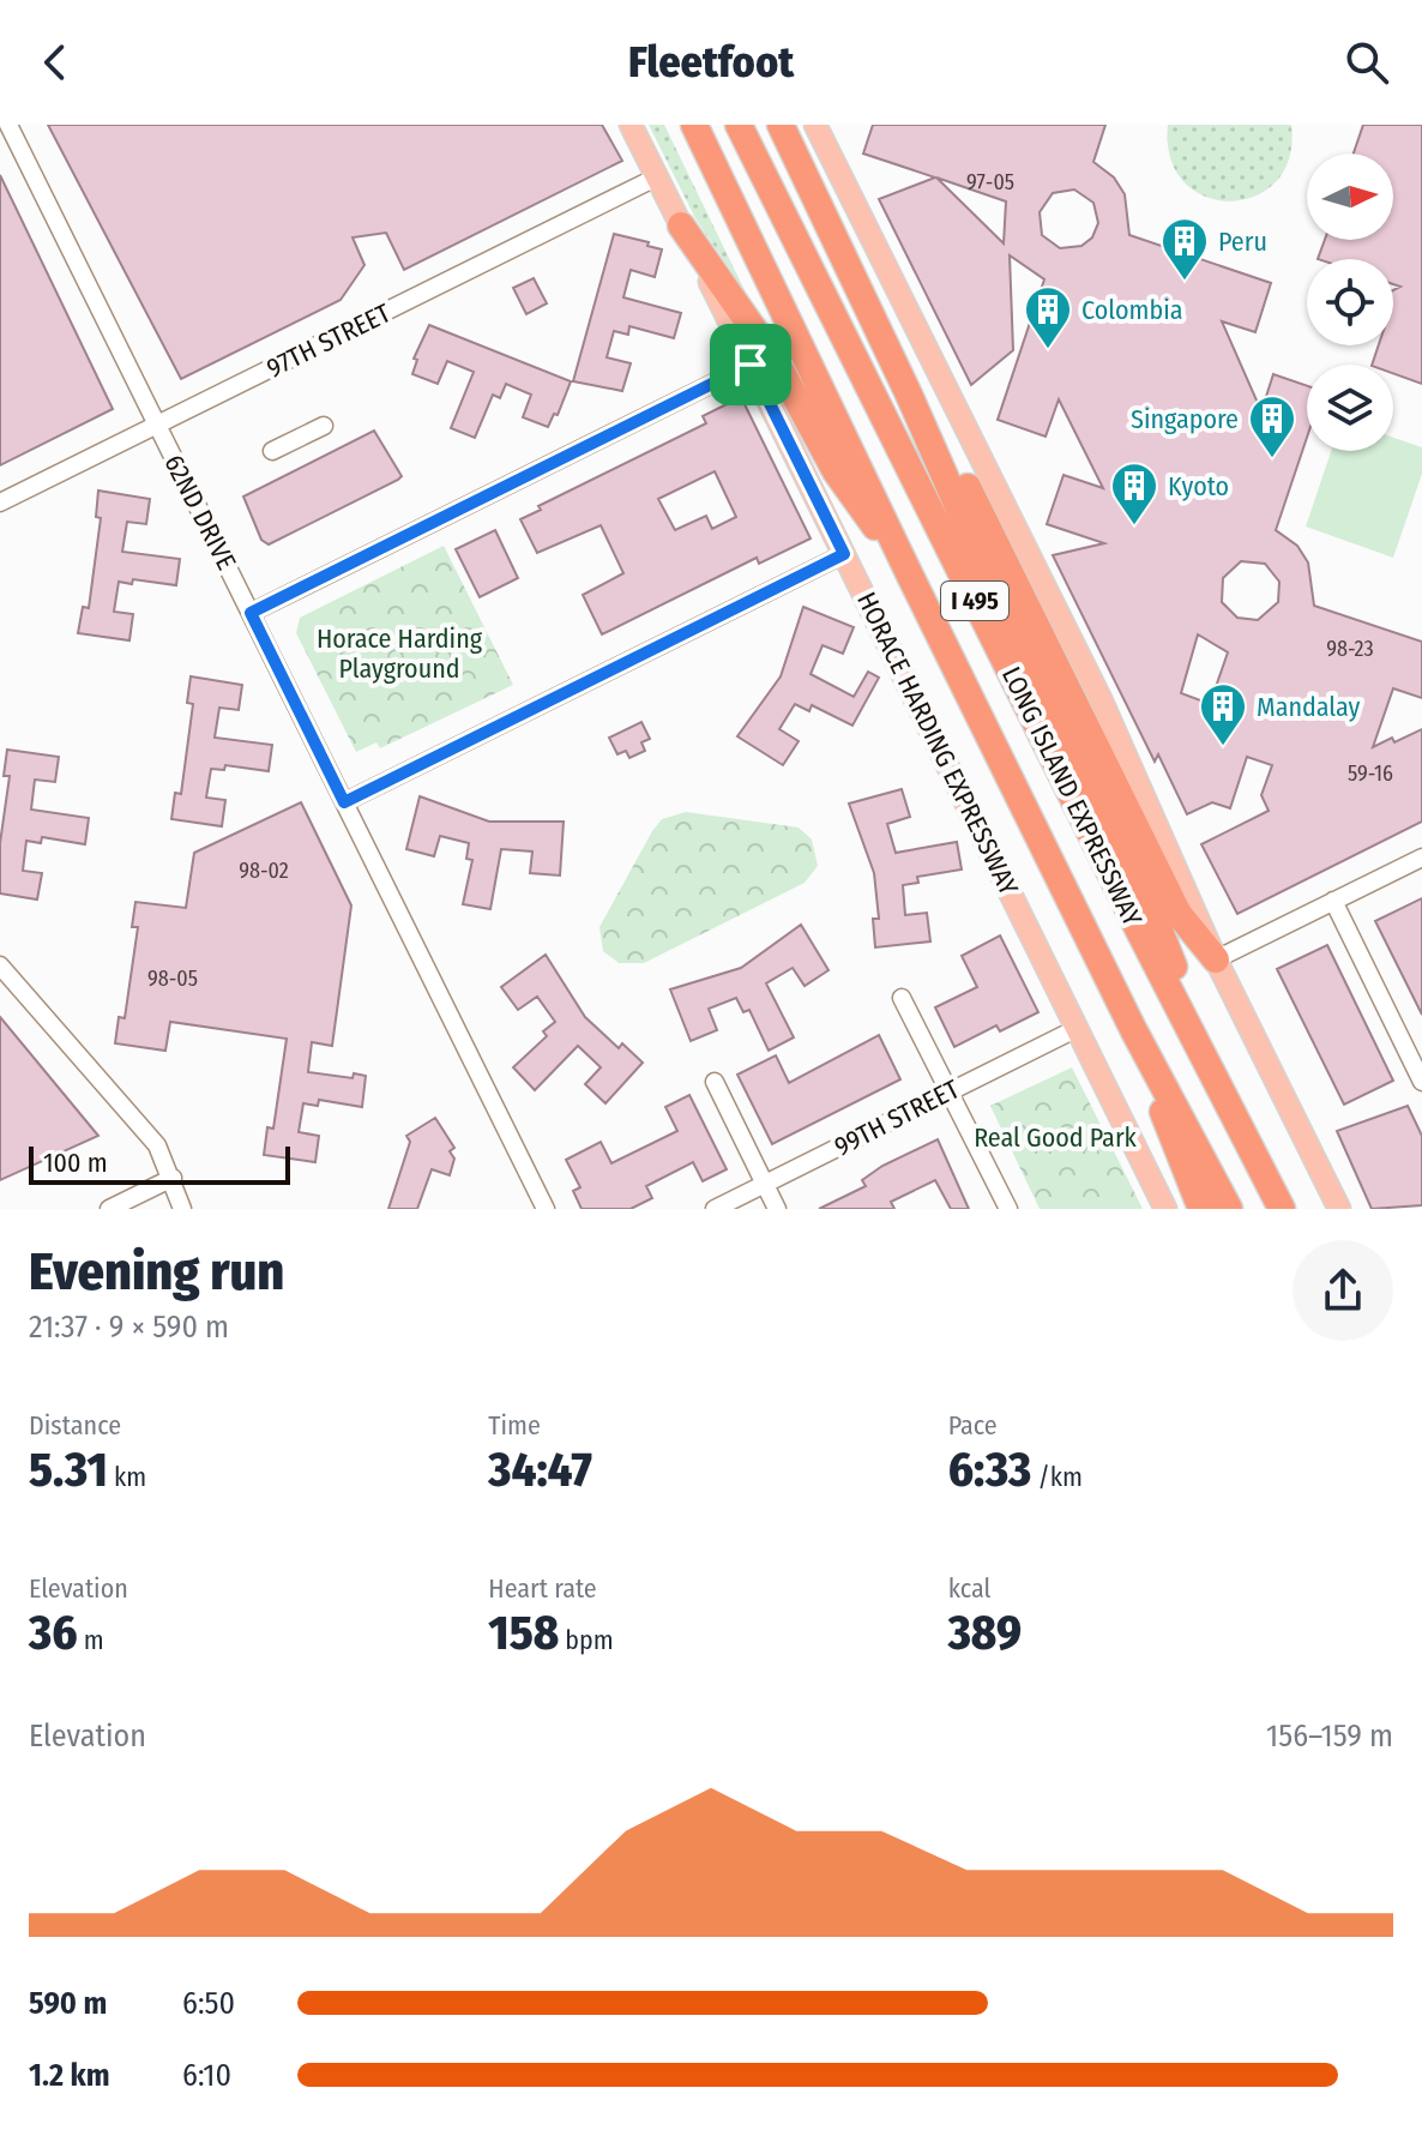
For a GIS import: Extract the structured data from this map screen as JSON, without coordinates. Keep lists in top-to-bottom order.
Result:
{
  "streets": {
    "highway": ["I 495", "LONG ISLAND EXPRESSWAY"],
    "main road": ["HORACE HARDING EXPRESSWAY"],
    "street": ["97TH STREET", "62ND DRIVE", "99TH STREET"]
  },
  "crossings": [
    ["97TH STREET", "62ND DRIVE"],
    ["97TH STREET", "HORACE HARDING EXPRESSWAY"],
    ["HORACE HARDING EXPRESSWAY", "99TH STREET"]
  ],
  "parks": ["Horace Harding Playground", "Real Good Park"],
  "places": {
    "building": [
      "Peru",
      "Colombia",
      "Singapore",
      "Kyoto",
      "Mandalay"
    ]
  },
  "house_numbers": [
    "97-05",
    "98-23",
    "59-16",
    "98-02",
    "98-05"
  ],
  "scale_bar": "100 m",
  "north": "right",
  "page": {
    "header": "Fleetfoot",
    "scale": "100 m",
    "heading": ["Evening run", "21:37 · 9 × 590 m"],
    "stats": [
      ["Distance", "5.31 km"],
      ["Time", "34:47"],
      ["Pace", "6:33 /km"],
      ["Elevation", "36 m"],
      ["Heart rate", "158 bpm"],
      ["kcal", "389"]
    ],
    "chart": ["Elevation", "156–159 m"],
    "list": [
      {
        "name": "590 m",
        "note": "6:50"
      },
      {
        "name": "1.2 km",
        "note": "6:10"
      }
    ]
  }
}
